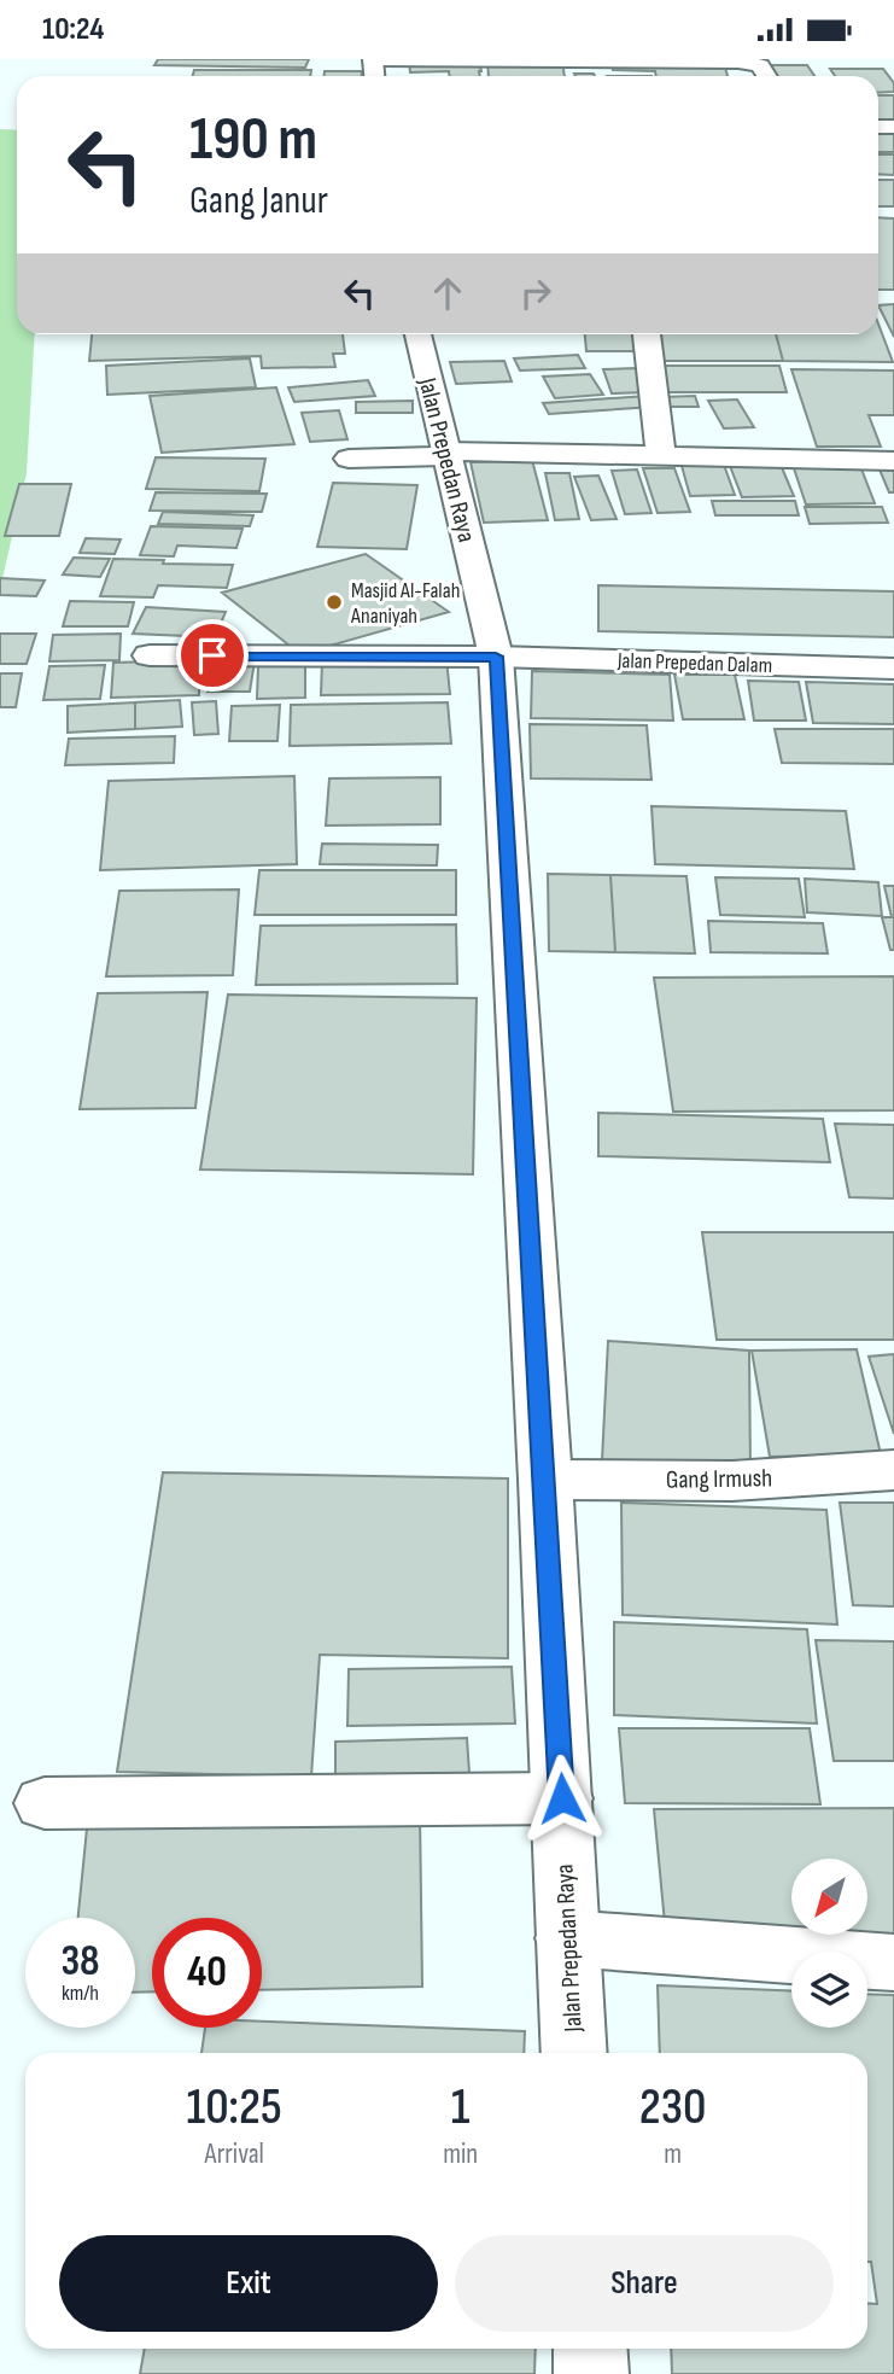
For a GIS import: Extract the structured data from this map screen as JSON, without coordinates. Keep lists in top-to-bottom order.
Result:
{
  "streets": {
    "street": ["Jalan Prepedan Raya", "Jalan Prepedan Dalam", "Gang Irmush"]
  },
  "crossings": [
    ["Jalan Prepedan Raya", "Jalan Prepedan Dalam"],
    ["Jalan Prepedan Raya", "Gang Irmush"]
  ],
  "places": ["Masjid Al-Falah Ananiyah"],
  "north": "bottom left",
  "page": {
    "status": "10:24",
    "turn": ["190 m", "Gang Janur"],
    "speed": "38 km/h",
    "limit": "40",
    "eta": [
      "10:25",
      "Arrival",
      "1",
      "min",
      "230",
      "m"
    ],
    "buttons": ["Exit", "Share"]
  }
}
